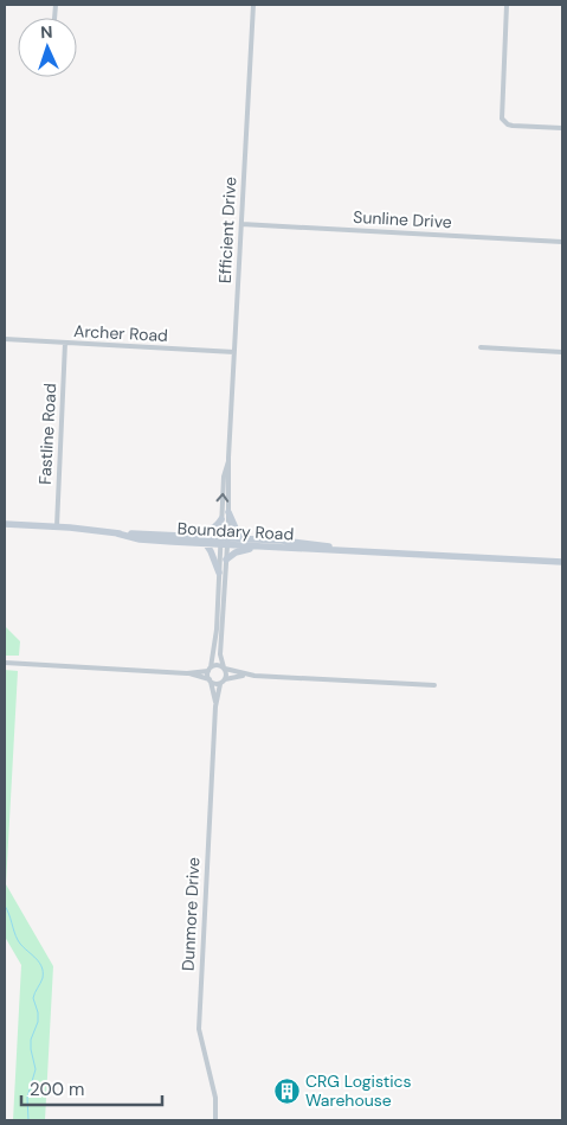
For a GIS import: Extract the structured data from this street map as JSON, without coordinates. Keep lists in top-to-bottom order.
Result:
{
  "streets": {
    "main road": ["Boundary Road"],
    "street": [
      "Sunline Drive",
      "Efficient Drive",
      "Archer Road",
      "Fastline Road",
      "Dunmore Drive"
    ]
  },
  "crossings": [
    ["Sunline Drive", "Efficient Drive"],
    ["Efficient Drive", "Archer Road"],
    ["Efficient Drive", "Boundary Road"],
    ["Archer Road", "Fastline Road"],
    ["Fastline Road", "Boundary Road"]
  ],
  "places": {
    "building": ["CRG Logistics Warehouse"]
  },
  "scale_bar": "200 m",
  "north": "top"
}
